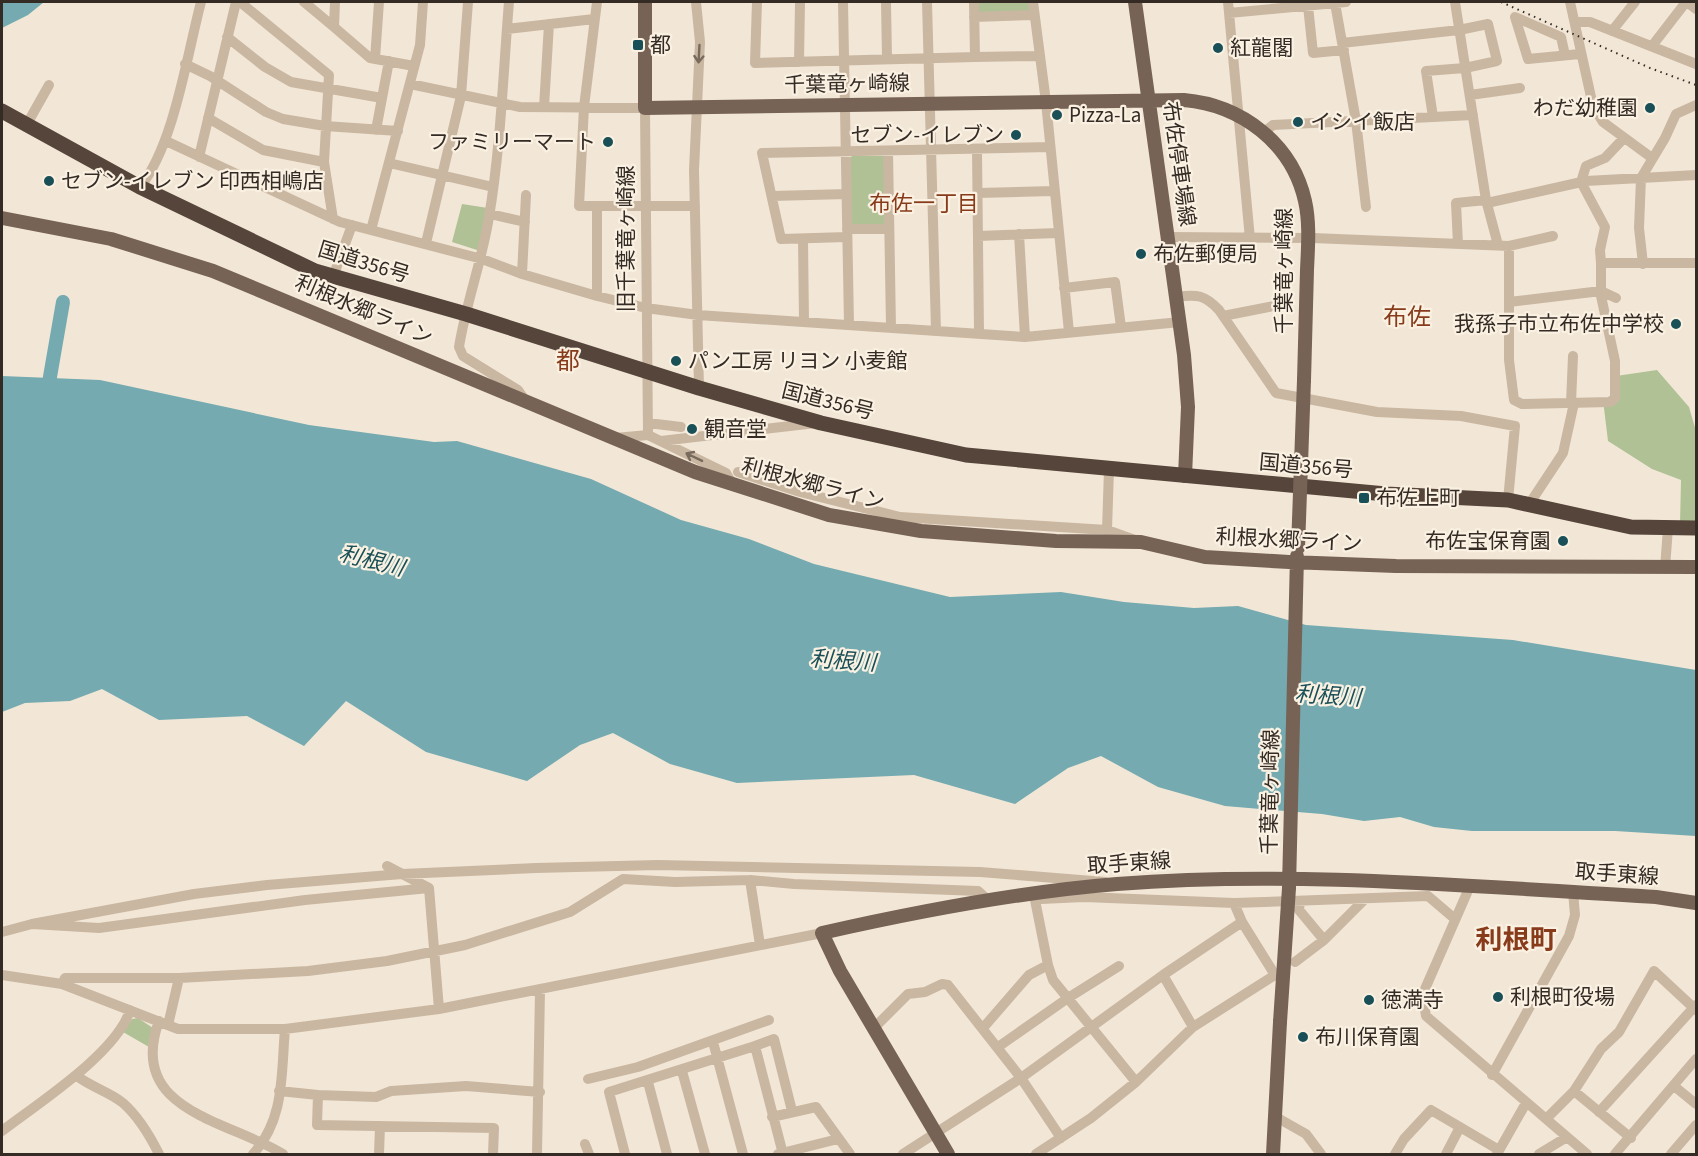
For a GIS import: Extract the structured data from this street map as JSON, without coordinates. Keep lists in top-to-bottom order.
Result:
{
  "streets": {
    "highway": ["国道356号"],
    "main road": [
      "千葉竜ヶ崎線",
      "布佐停車場線",
      "利根水郷ライン",
      "取手東線"
    ],
    "street": ["旧千葉竜ヶ崎線"]
  },
  "crossings": [
    ["千葉竜ヶ崎線", "布佐停車場線"],
    ["千葉竜ヶ崎線", "旧千葉竜ヶ崎線"],
    ["千葉竜ヶ崎線", "利根水郷ライン"],
    ["千葉竜ヶ崎線", "取手東線"],
    ["布佐停車場線", "国道356号"],
    ["旧千葉竜ヶ崎線", "国道356号"]
  ],
  "districts": [
    "布佐一丁目",
    "布佐",
    "都",
    "利根町"
  ],
  "water": ["利根川"],
  "places": {
    "transit": ["都", "布佐上町"],
    "other": [
      "紅龍閣",
      "わだ幼稚園",
      "Pizza-La",
      "イシイ飯店",
      "セブン-イレブン",
      "ファミリーマート",
      "セブン-イレブン 印西相嶋店",
      "布佐郵便局",
      "我孫子市立布佐中学校",
      "パン工房 リヨン 小麦館",
      "観音堂",
      "布佐宝保育園",
      "利根町役場",
      "徳満寺",
      "布川保育園"
    ]
  }
}
